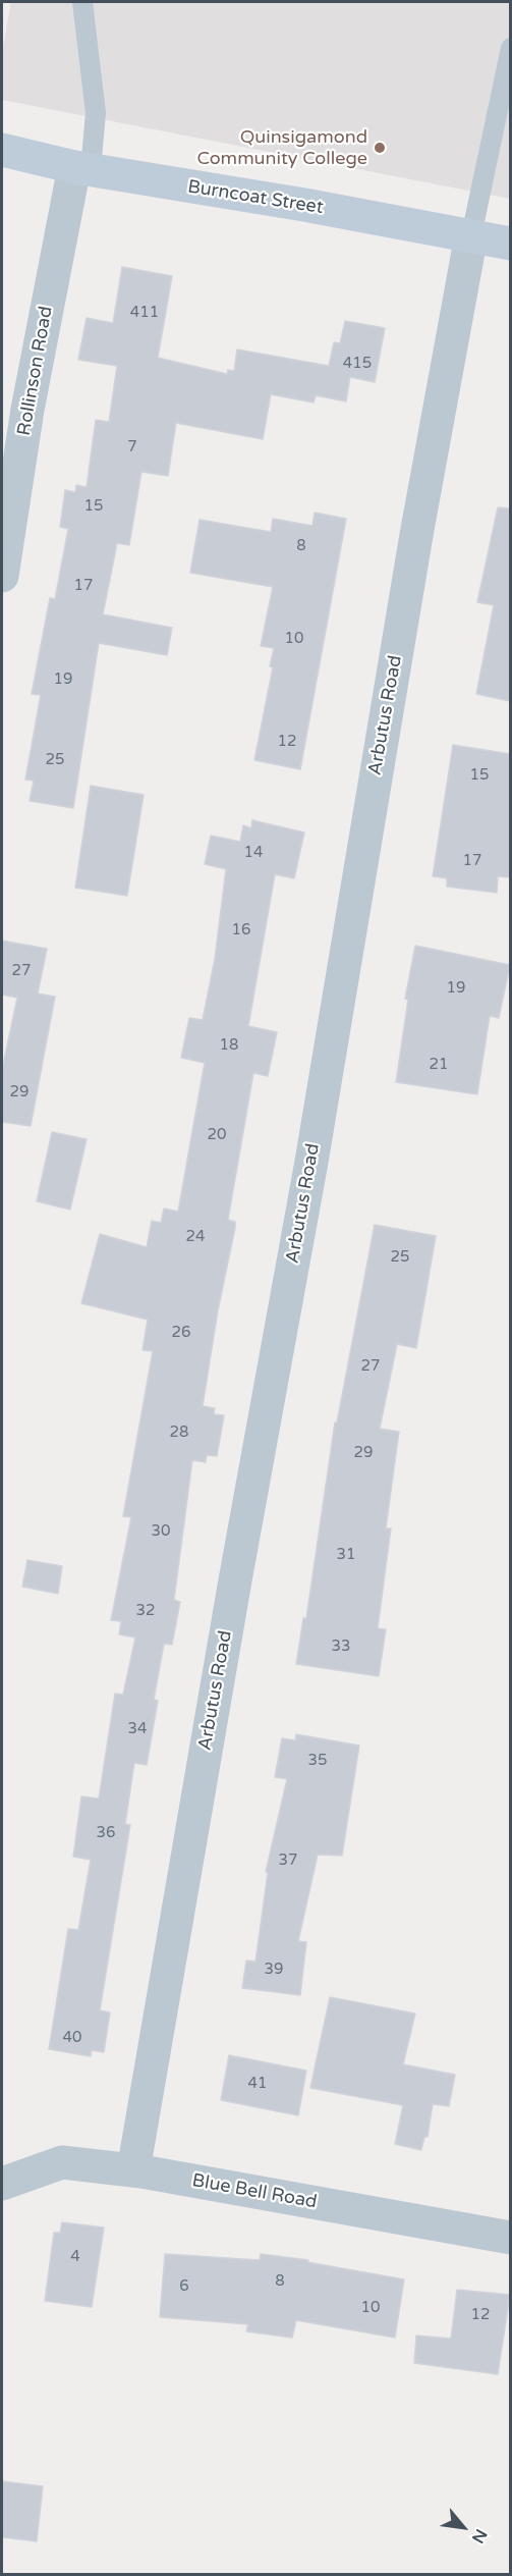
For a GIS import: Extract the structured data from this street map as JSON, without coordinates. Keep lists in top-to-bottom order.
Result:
{
  "streets": {
    "main road": ["Burncoat Street"],
    "street": ["Rollinson Road", "Arbutus Road", "Blue Bell Road"]
  },
  "crossings": [
    ["Burncoat Street", "Rollinson Road"],
    ["Burncoat Street", "Arbutus Road"],
    ["Arbutus Road", "Blue Bell Road"]
  ],
  "places": ["Quinsigamond Community College"],
  "house_numbers": [
    "411",
    "415",
    "7",
    "15",
    "8",
    "17",
    "10",
    "19",
    "12",
    "25",
    "15",
    "14",
    "17",
    "16",
    "27",
    "19",
    "18",
    "21",
    "29",
    "20",
    "24",
    "25",
    "26",
    "27",
    "28",
    "29",
    "30",
    "31",
    "32",
    "33",
    "34",
    "35",
    "36",
    "37",
    "39",
    "40",
    "41",
    "4",
    "8",
    "6",
    "10",
    "12"
  ],
  "north": "bottom right"
}
